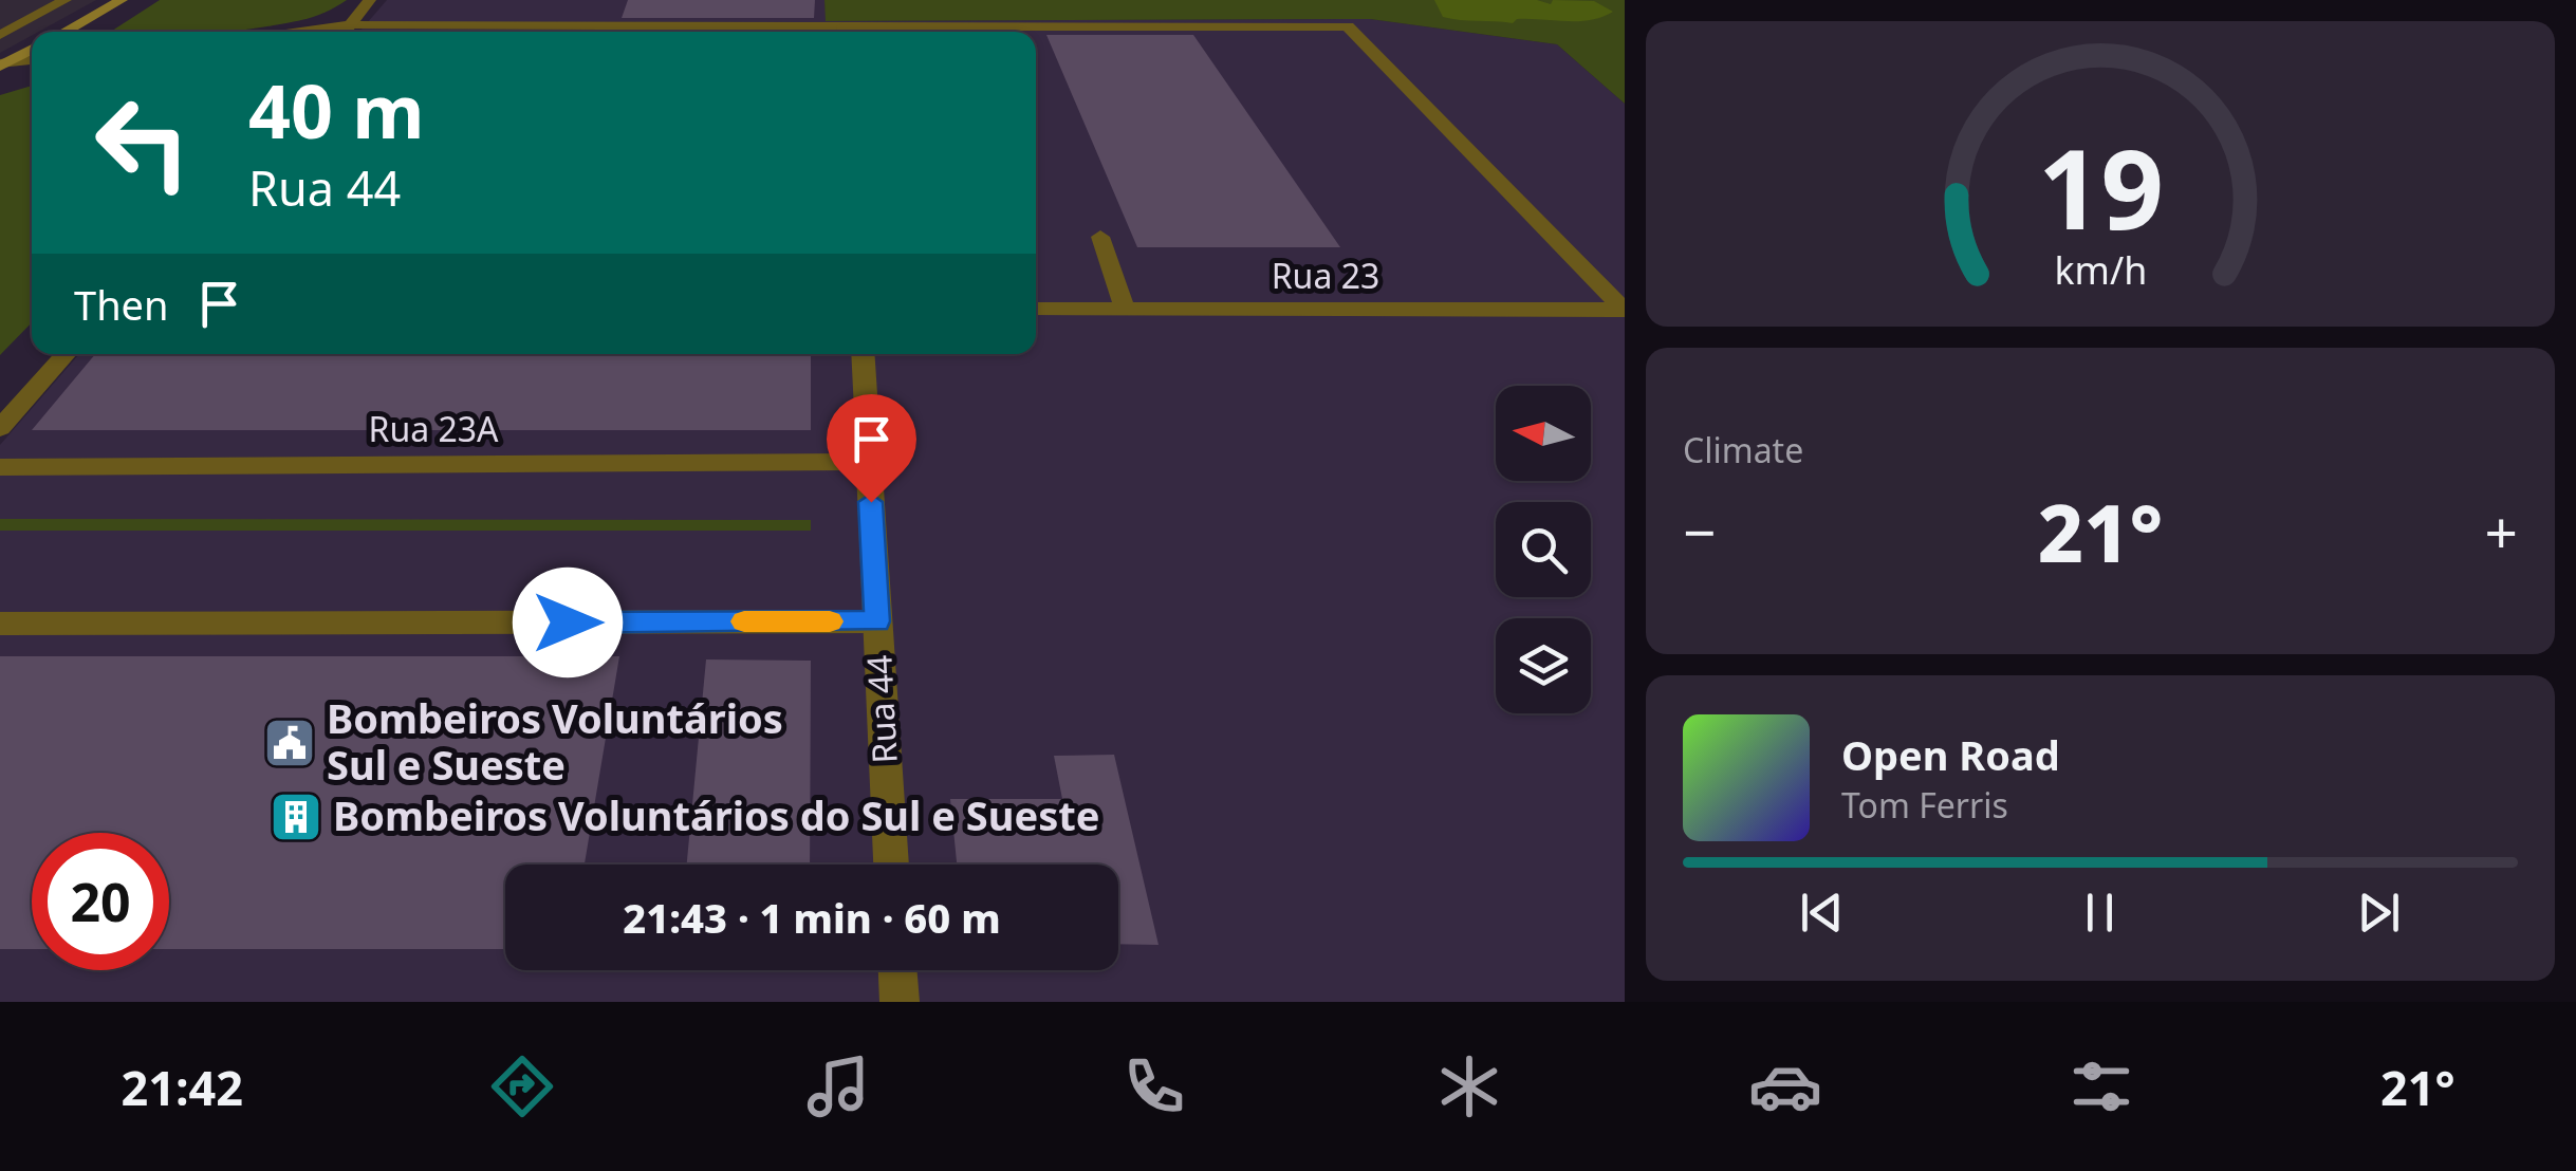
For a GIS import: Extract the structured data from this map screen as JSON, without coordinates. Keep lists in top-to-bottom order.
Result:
{
  "streets": {
    "street": ["Rua 23", "Rua 23A", "Rua 44"]
  },
  "crossings": [
    ["Rua 23A", "Rua 44"]
  ],
  "places": {
    "public building": ["Bombeiros Voluntários Sul e Sueste"],
    "building": ["Bombeiros Voluntários do Sul e Sueste"]
  },
  "north": "left",
  "page": {
    "turn": ["40 m", "Rua 44"],
    "then": "Then",
    "tile": "Climate",
    "heat": ["−", "21°", "+"],
    "song": ["Open Road", "Tom Ferris"],
    "limit": "20",
    "trip": "21:43 · 1 min · 60 m",
    "tabs": ["21:42", "21°"],
    "gauge": ["19", "km/h"]
  }
}
